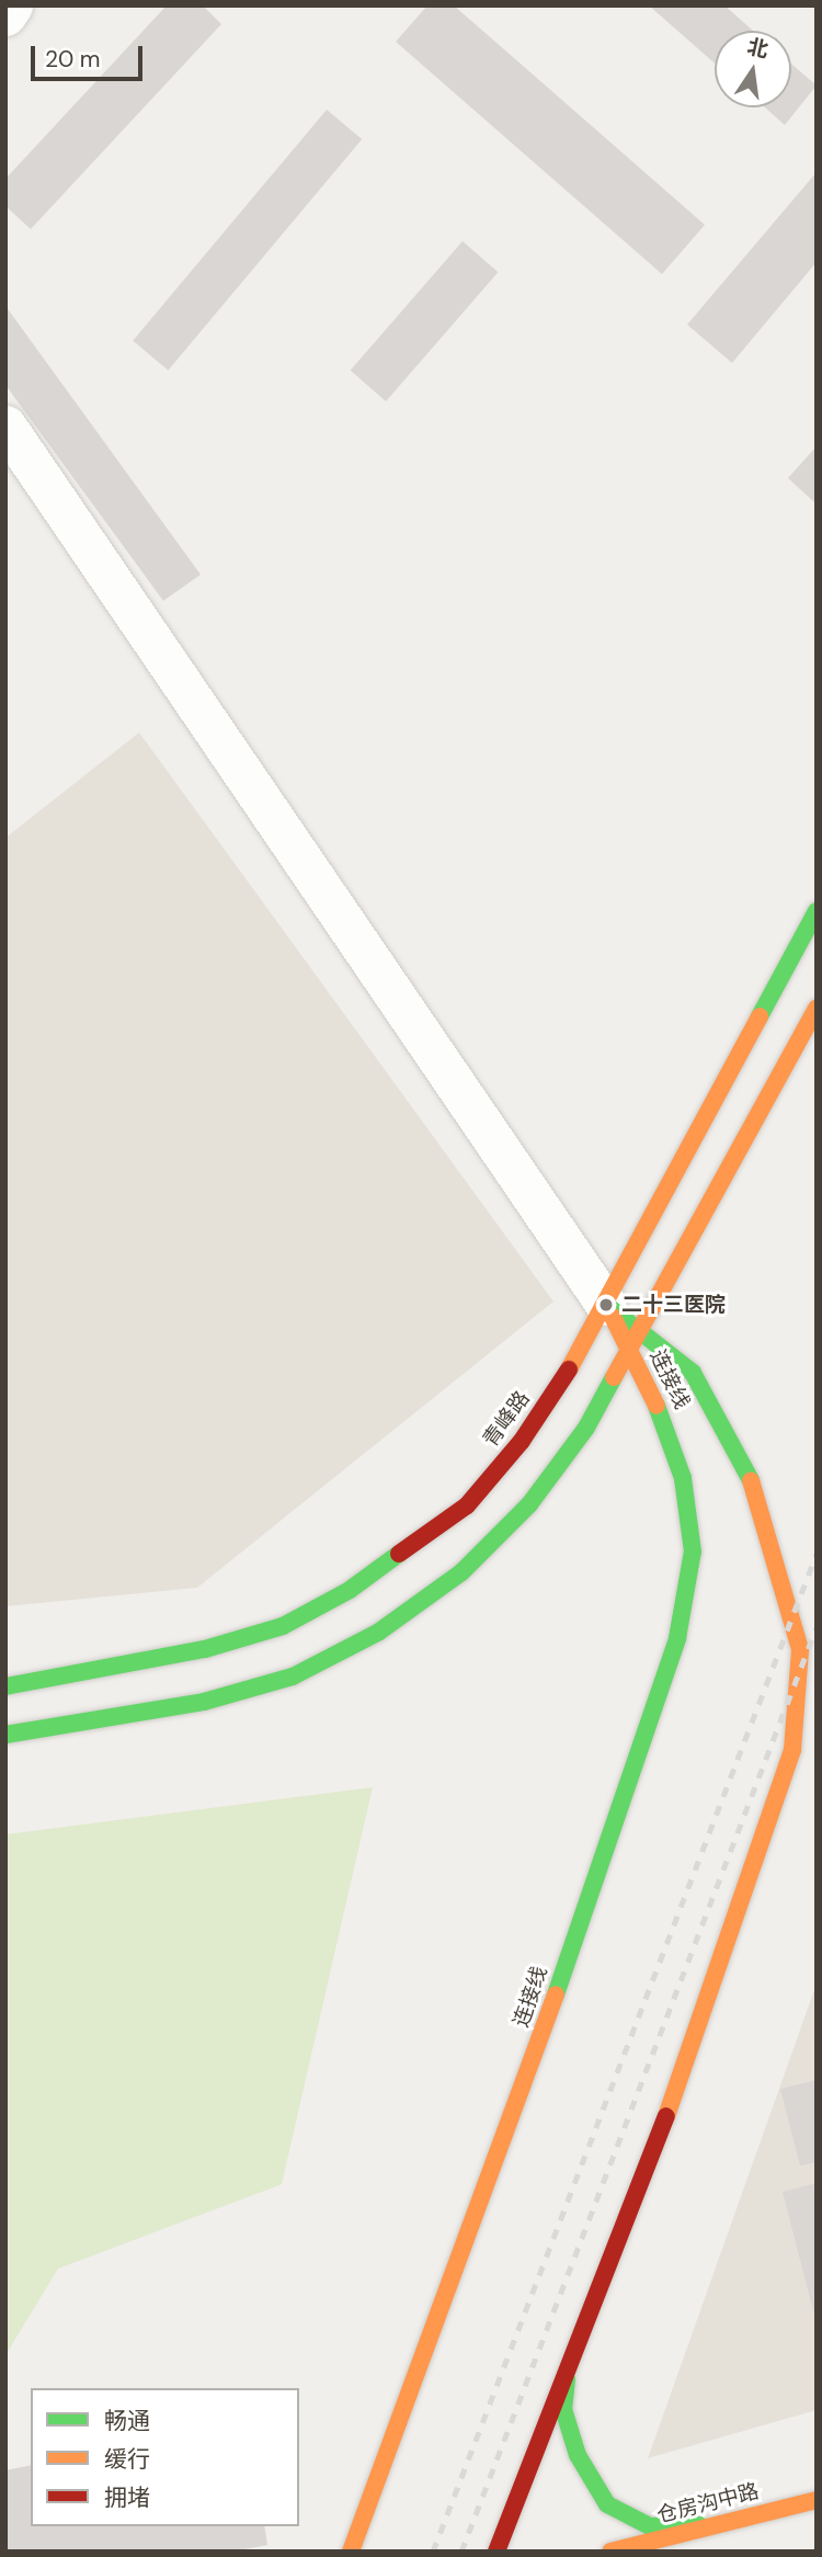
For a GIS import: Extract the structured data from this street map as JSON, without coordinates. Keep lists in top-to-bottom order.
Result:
{
  "streets": {
    "main road": ["连接线", "青峰路", "仓房沟中路"]
  },
  "crossings": [
    ["连接线", "青峰路"]
  ],
  "places": ["二十三医院"],
  "legend": ["畅通", "缓行", "拥堵"],
  "scale_bar": "20 m",
  "north": "top"
}
